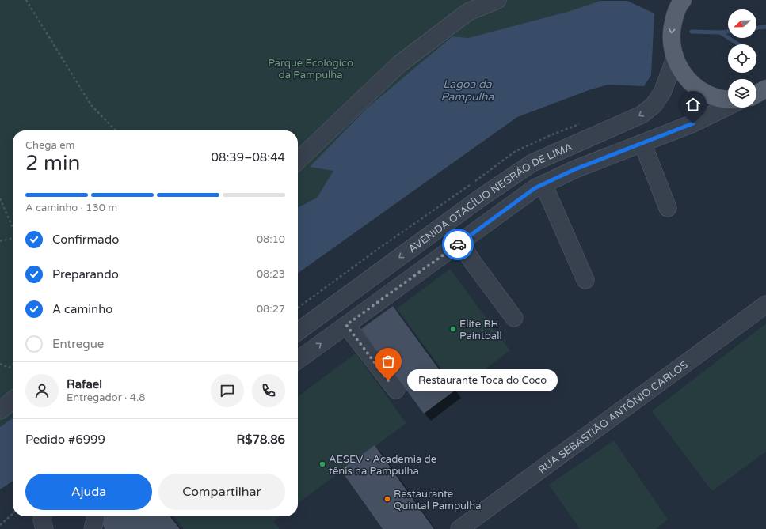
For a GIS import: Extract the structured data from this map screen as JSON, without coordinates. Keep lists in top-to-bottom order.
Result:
{
  "streets": {
    "street": ["AVENIDA OTACÍLIO NEGRÃO DE LIMA", "RUA SEBASTIÃO ANTÔNIO CARLOS"]
  },
  "water": ["Lagoa da Pampulha"],
  "parks": ["Parque Ecológico da Pampulha"],
  "places": [
    "Elite BH Paintball",
    "Restaurante Toca do Coco",
    "AESEV - Academia de tênis na Pampulha",
    "Restaurante Quintal Pampulha"
  ],
  "north": "left",
  "page": {
    "heading": ["2 min", "Chega em", "08:39–08:44"],
    "panel": [
      "Rafael",
      "Entregador · 4.8",
      "Pedido #6999",
      "R$78.86"
    ],
    "bar": "A caminho · 130 m",
    "list": [
      ["Confirmado", "08:10"],
      ["Preparando", "08:23"],
      ["A caminho", "08:27"],
      "Entregue"
    ],
    "bubble": "Restaurante Toca do Coco",
    "buttons": ["Ajuda", "Compartilhar"]
  }
}
